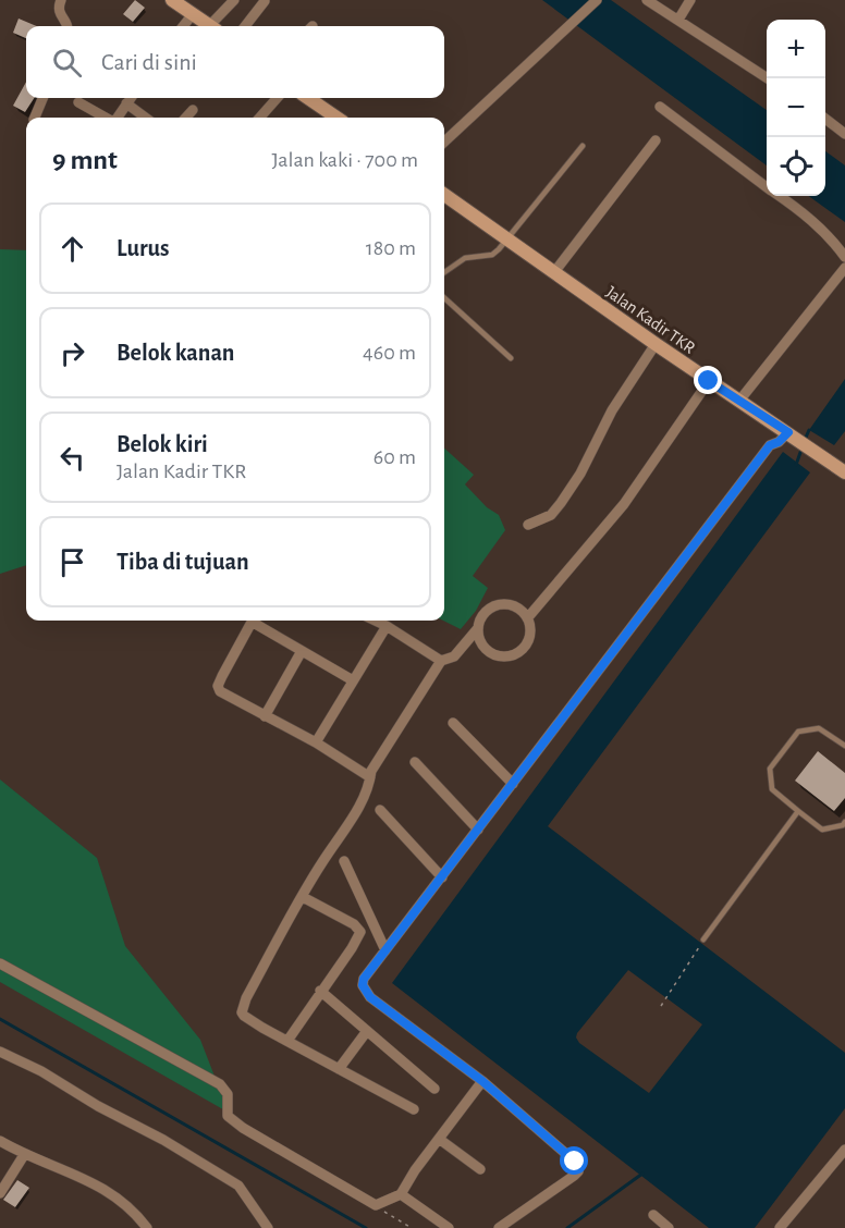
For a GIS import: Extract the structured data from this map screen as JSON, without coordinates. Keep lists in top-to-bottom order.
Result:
{
  "streets": {
    "street": ["Jalan Kadir TKR"]
  },
  "page": {
    "map_buttons": ["+", "−"],
    "search": "Cari di sini",
    "heading": ["9 mnt", "Jalan kaki · 700 m"],
    "list": [
      ["Lurus", "180 m"],
      ["Belok kanan", "460 m"],
      ["Belok kiri", "Jalan Kadir TKR", "60 m"],
      "Tiba di tujuan"
    ]
  }
}
